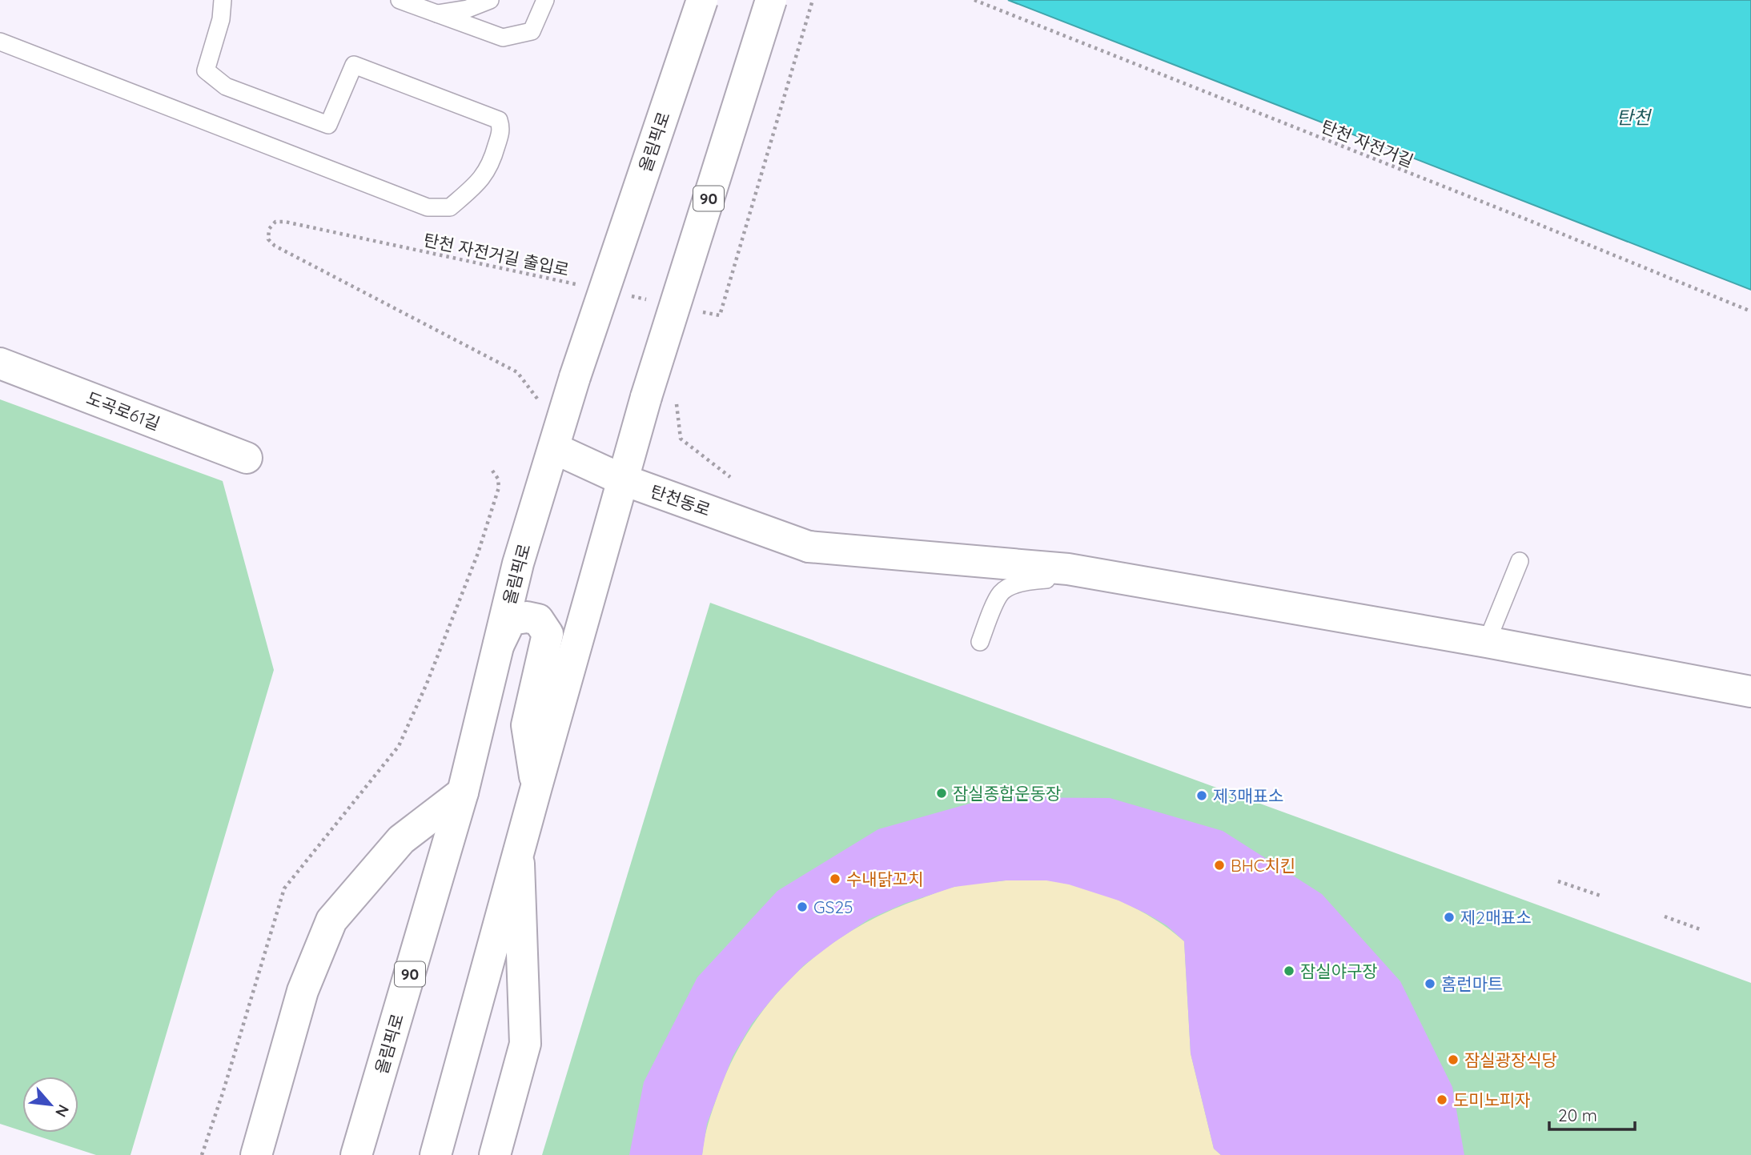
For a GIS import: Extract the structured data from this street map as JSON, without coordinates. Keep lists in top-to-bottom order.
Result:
{
  "streets": {
    "main road": [
      "올림픽로",
      "90",
      "도곡로61길",
      "탄천동로"
    ],
    "path": ["탄천 자전거길", "탄천 자전거길 출입로"]
  },
  "crossings": [
    ["올림픽로", "탄천동로"],
    ["90", "탄천동로"]
  ],
  "water": ["탄천"],
  "places": [
    "잠실종합운동장",
    "제3매표소",
    "BHC치킨",
    "수내닭꼬치",
    "GS25",
    "제2매표소",
    "잠실야구장",
    "홈런마트",
    "잠실광장식당",
    "도미노피자"
  ],
  "scale_bar": "20 m",
  "north": "bottom right"
}
